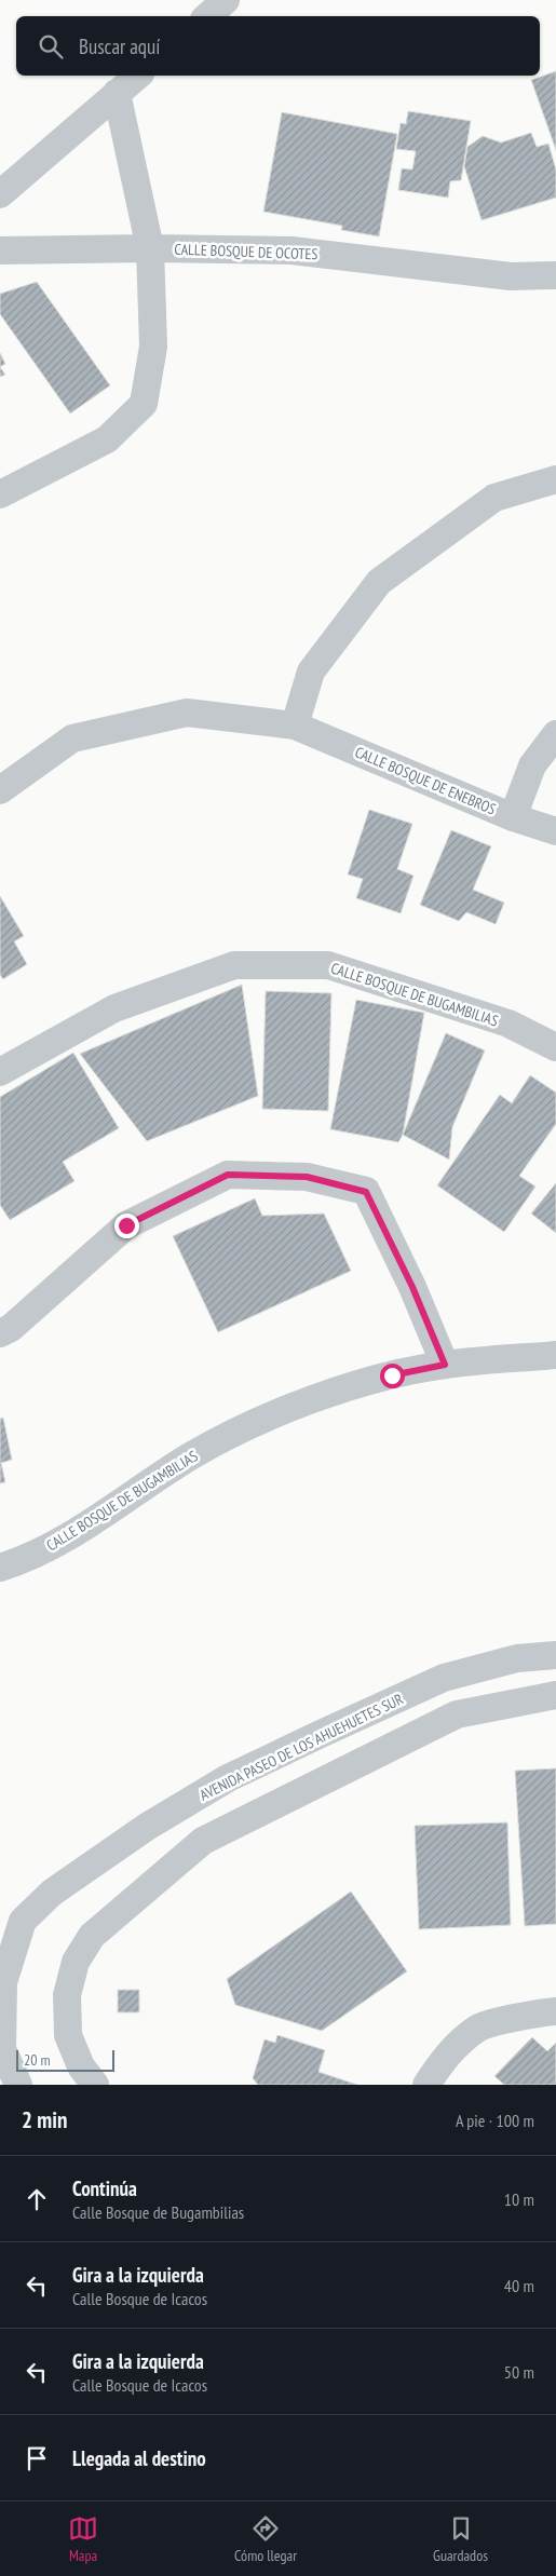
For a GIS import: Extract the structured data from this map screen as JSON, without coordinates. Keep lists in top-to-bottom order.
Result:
{
  "streets": {
    "street": [
      "CALLE BOSQUE DE OCOTES",
      "CALLE BOSQUE DE ENEBROS",
      "CALLE BOSQUE DE BUGAMBILIAS",
      "AVENIDA PASEO DE LOS AHUEHUETES SUR"
    ]
  },
  "scale_bar": "20 m",
  "page": {
    "search": "Buscar aquí",
    "scale": "20 m",
    "heading": ["2 min", "A pie · 100 m"],
    "list": [
      ["Continúa", "Calle Bosque de Bugambilias", "10 m"],
      ["Gira a la izquierda", "Calle Bosque de Icacos", "40 m"],
      ["Gira a la izquierda", "Calle Bosque de Icacos", "50 m"],
      "Llegada al destino"
    ],
    "nav": ["Mapa", "Cómo llegar", "Guardados"]
  }
}
